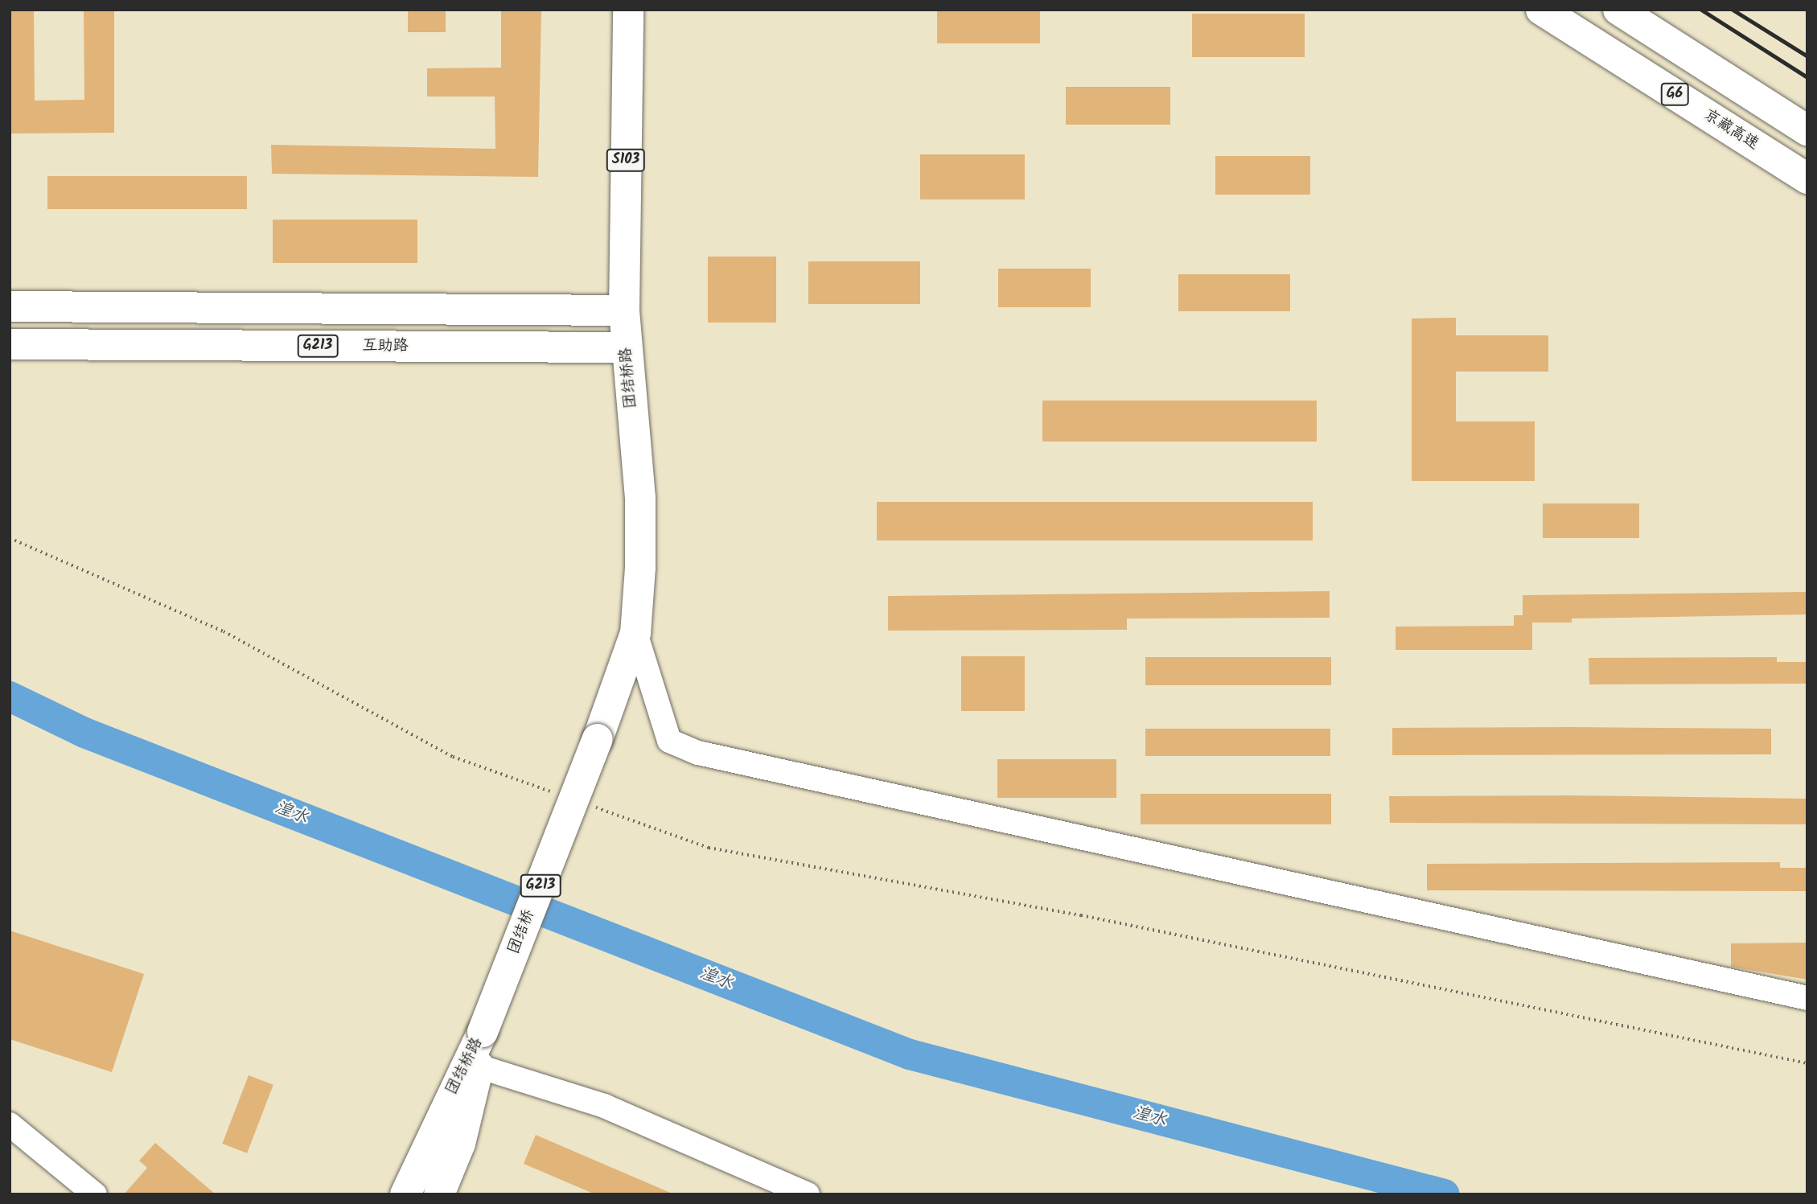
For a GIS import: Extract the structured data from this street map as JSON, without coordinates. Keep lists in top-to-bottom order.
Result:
{
  "streets": {
    "main road": [
      "G6",
      "京藏高速",
      "S103",
      "G213",
      "互助路",
      "团结桥路",
      "团结桥"
    ]
  },
  "crossings": [
    ["互助路", "团结桥路"],
    ["团结桥路", "团结桥"]
  ],
  "water": ["湟水"]
}
